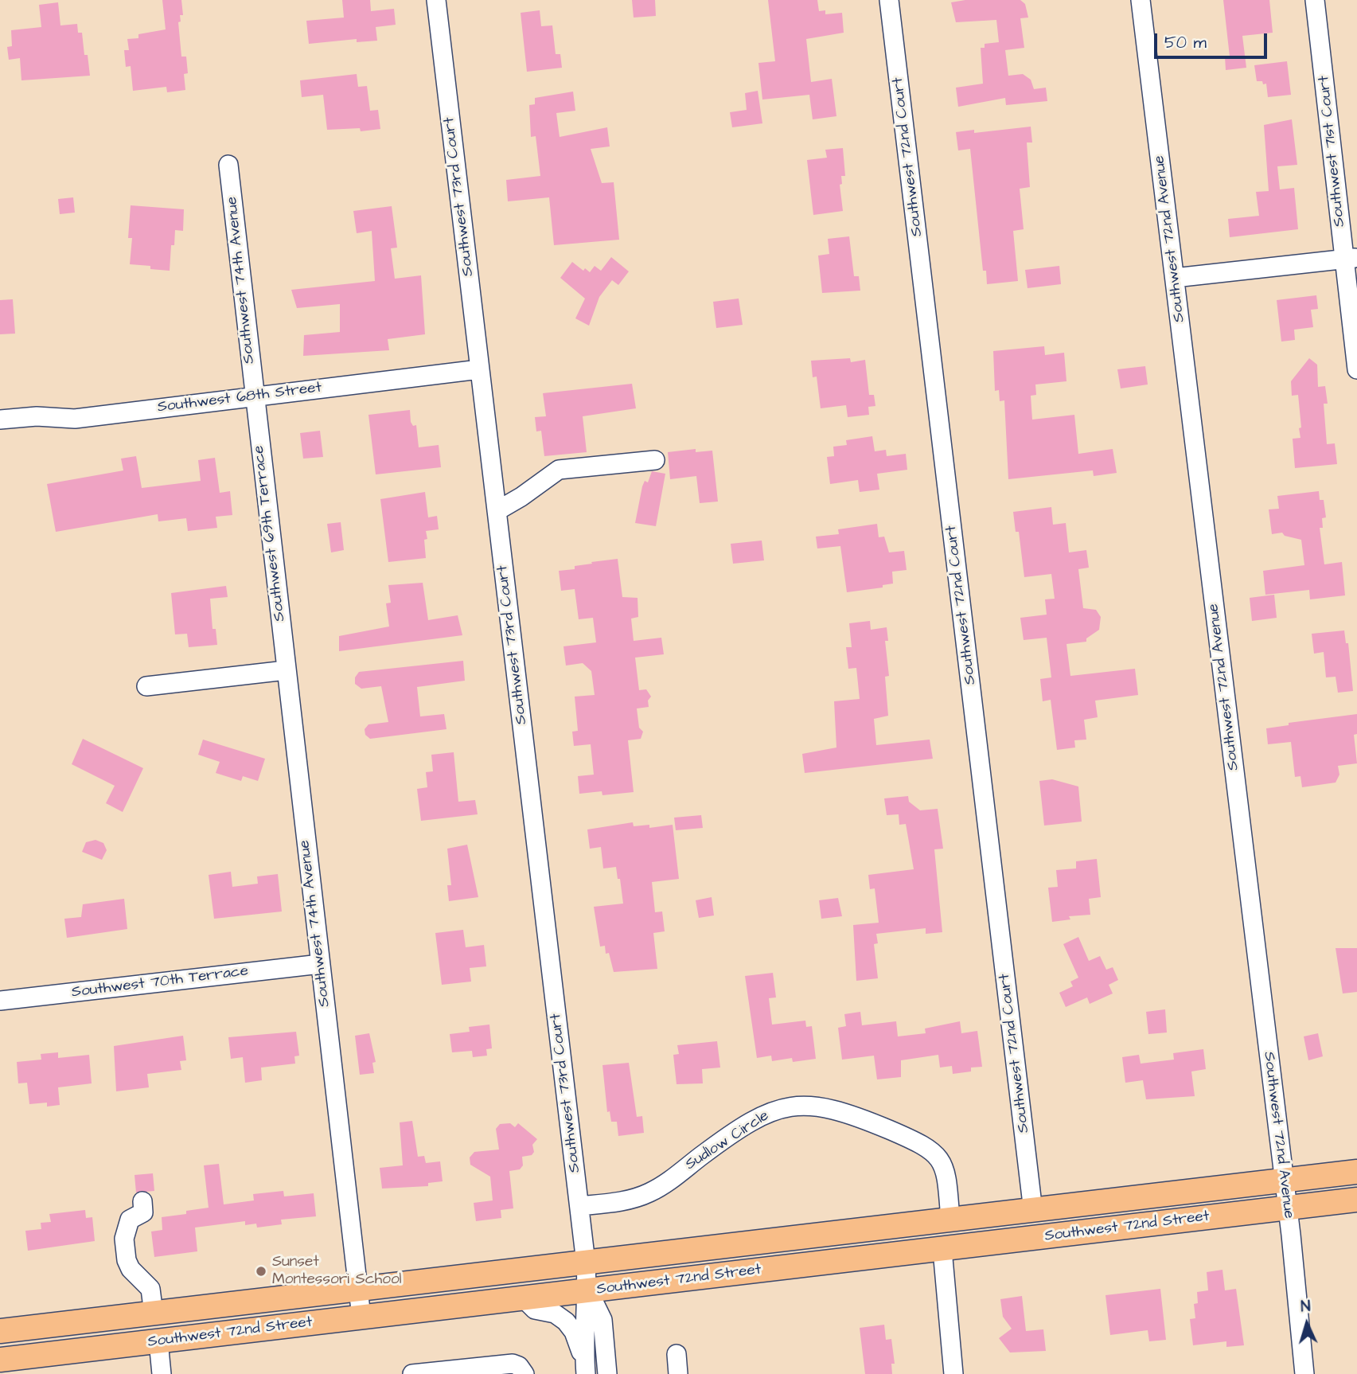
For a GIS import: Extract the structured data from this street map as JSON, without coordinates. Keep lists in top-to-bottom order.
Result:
{
  "streets": {
    "main road": ["Southwest 72nd Street"],
    "street": [
      "Southwest 71st Court",
      "Southwest 72nd Court",
      "Southwest 73rd Court",
      "Southwest 72nd Avenue",
      "Southwest 74th Avenue",
      "Southwest 68th Street",
      "Southwest 69th Terrace",
      "Southwest 70th Terrace",
      "Sudlow Circle"
    ]
  },
  "crossings": [
    ["Southwest 72nd Court", "Southwest 72nd Street"],
    ["Southwest 73rd Court", "Southwest 68th Street"],
    ["Southwest 73rd Court", "Sudlow Circle"],
    ["Southwest 73rd Court", "Southwest 72nd Street"],
    ["Southwest 72nd Avenue", "Southwest 72nd Street"],
    ["Southwest 74th Avenue", "Southwest 68th Street"],
    ["Southwest 74th Avenue", "Southwest 69th Terrace"],
    ["Southwest 74th Avenue", "Southwest 70th Terrace"],
    ["Southwest 74th Avenue", "Southwest 72nd Street"],
    ["Southwest 68th Street", "Southwest 69th Terrace"],
    ["Sudlow Circle", "Southwest 72nd Street"]
  ],
  "places": ["Sunset Montessori School"],
  "scale_bar": "50 m",
  "north": "top"
}
